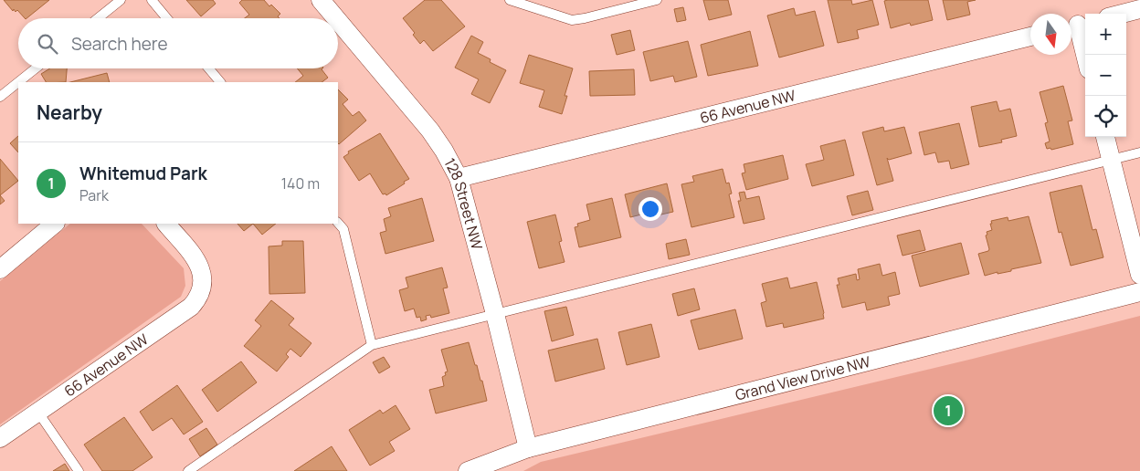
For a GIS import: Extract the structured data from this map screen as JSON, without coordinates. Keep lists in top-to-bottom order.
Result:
{
  "streets": {
    "street": ["66 Avenue NW", "128 Street NW", "Grand View Drive NW"]
  },
  "crossings": [
    ["66 Avenue NW", "128 Street NW"],
    ["128 Street NW", "Grand View Drive NW"]
  ],
  "north": "bottom",
  "page": {
    "map_buttons": ["+", "−"],
    "search": "Search here",
    "heading": "Nearby",
    "list": [
      {
        "mark": "1",
        "name": "Whitemud Park",
        "note": "Park",
        "value": "140 m"
      }
    ],
    "pins": "1"
  }
}
